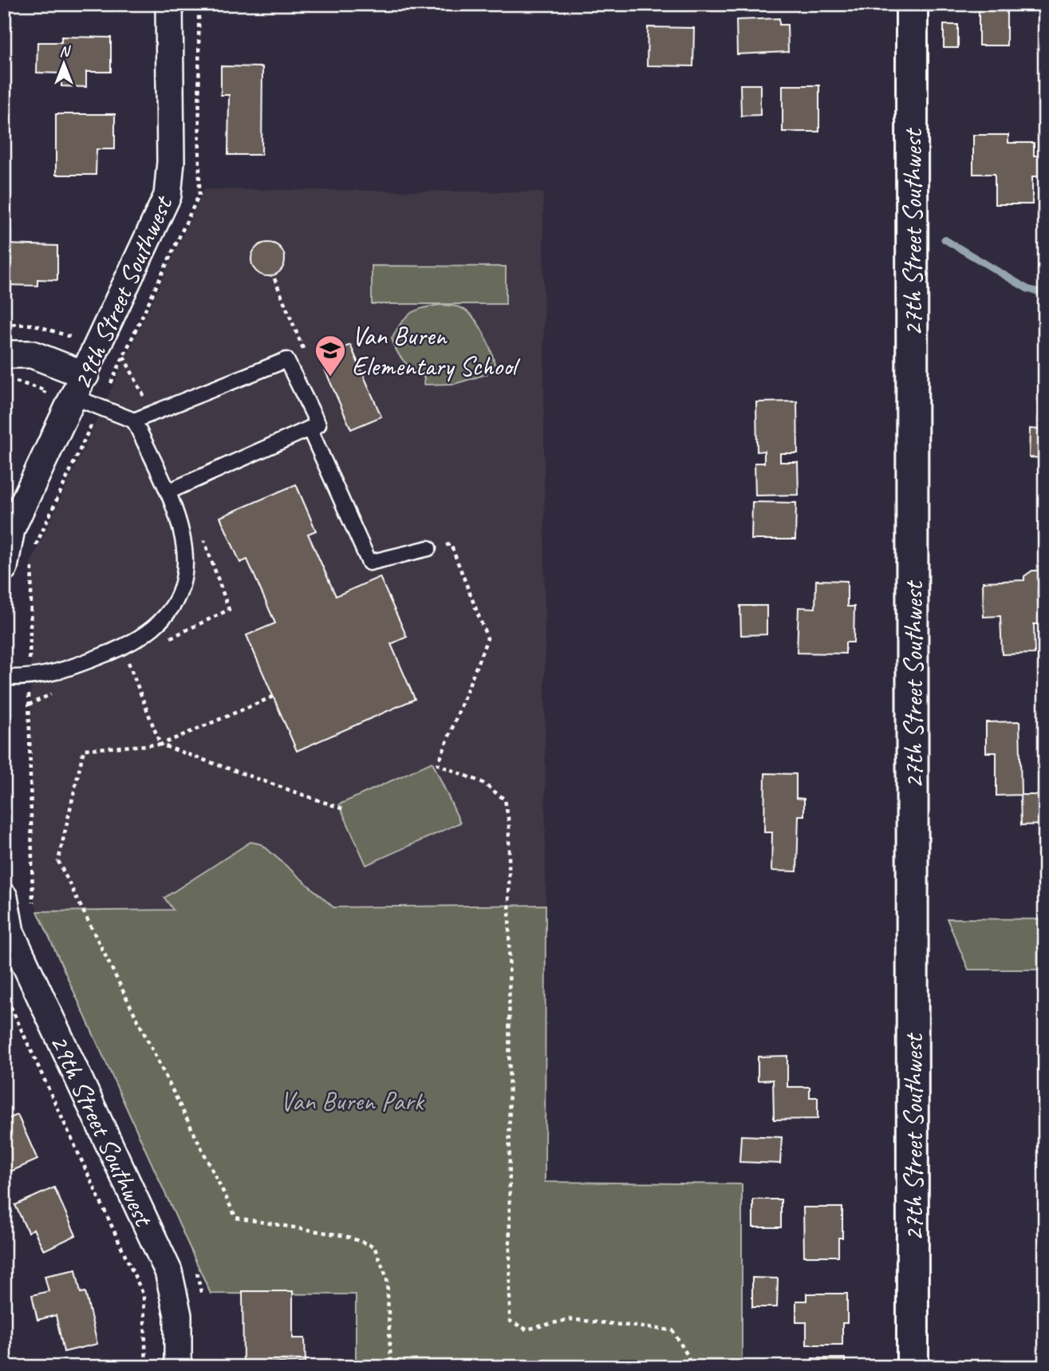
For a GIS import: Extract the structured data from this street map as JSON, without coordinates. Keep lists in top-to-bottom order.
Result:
{
  "streets": {
    "street": ["27th Street Southwest", "29th Street Southwest"]
  },
  "parks": ["Van Buren Park"],
  "places": {
    "school or university": ["Van Buren Elementary School"]
  },
  "north": "top"
}
